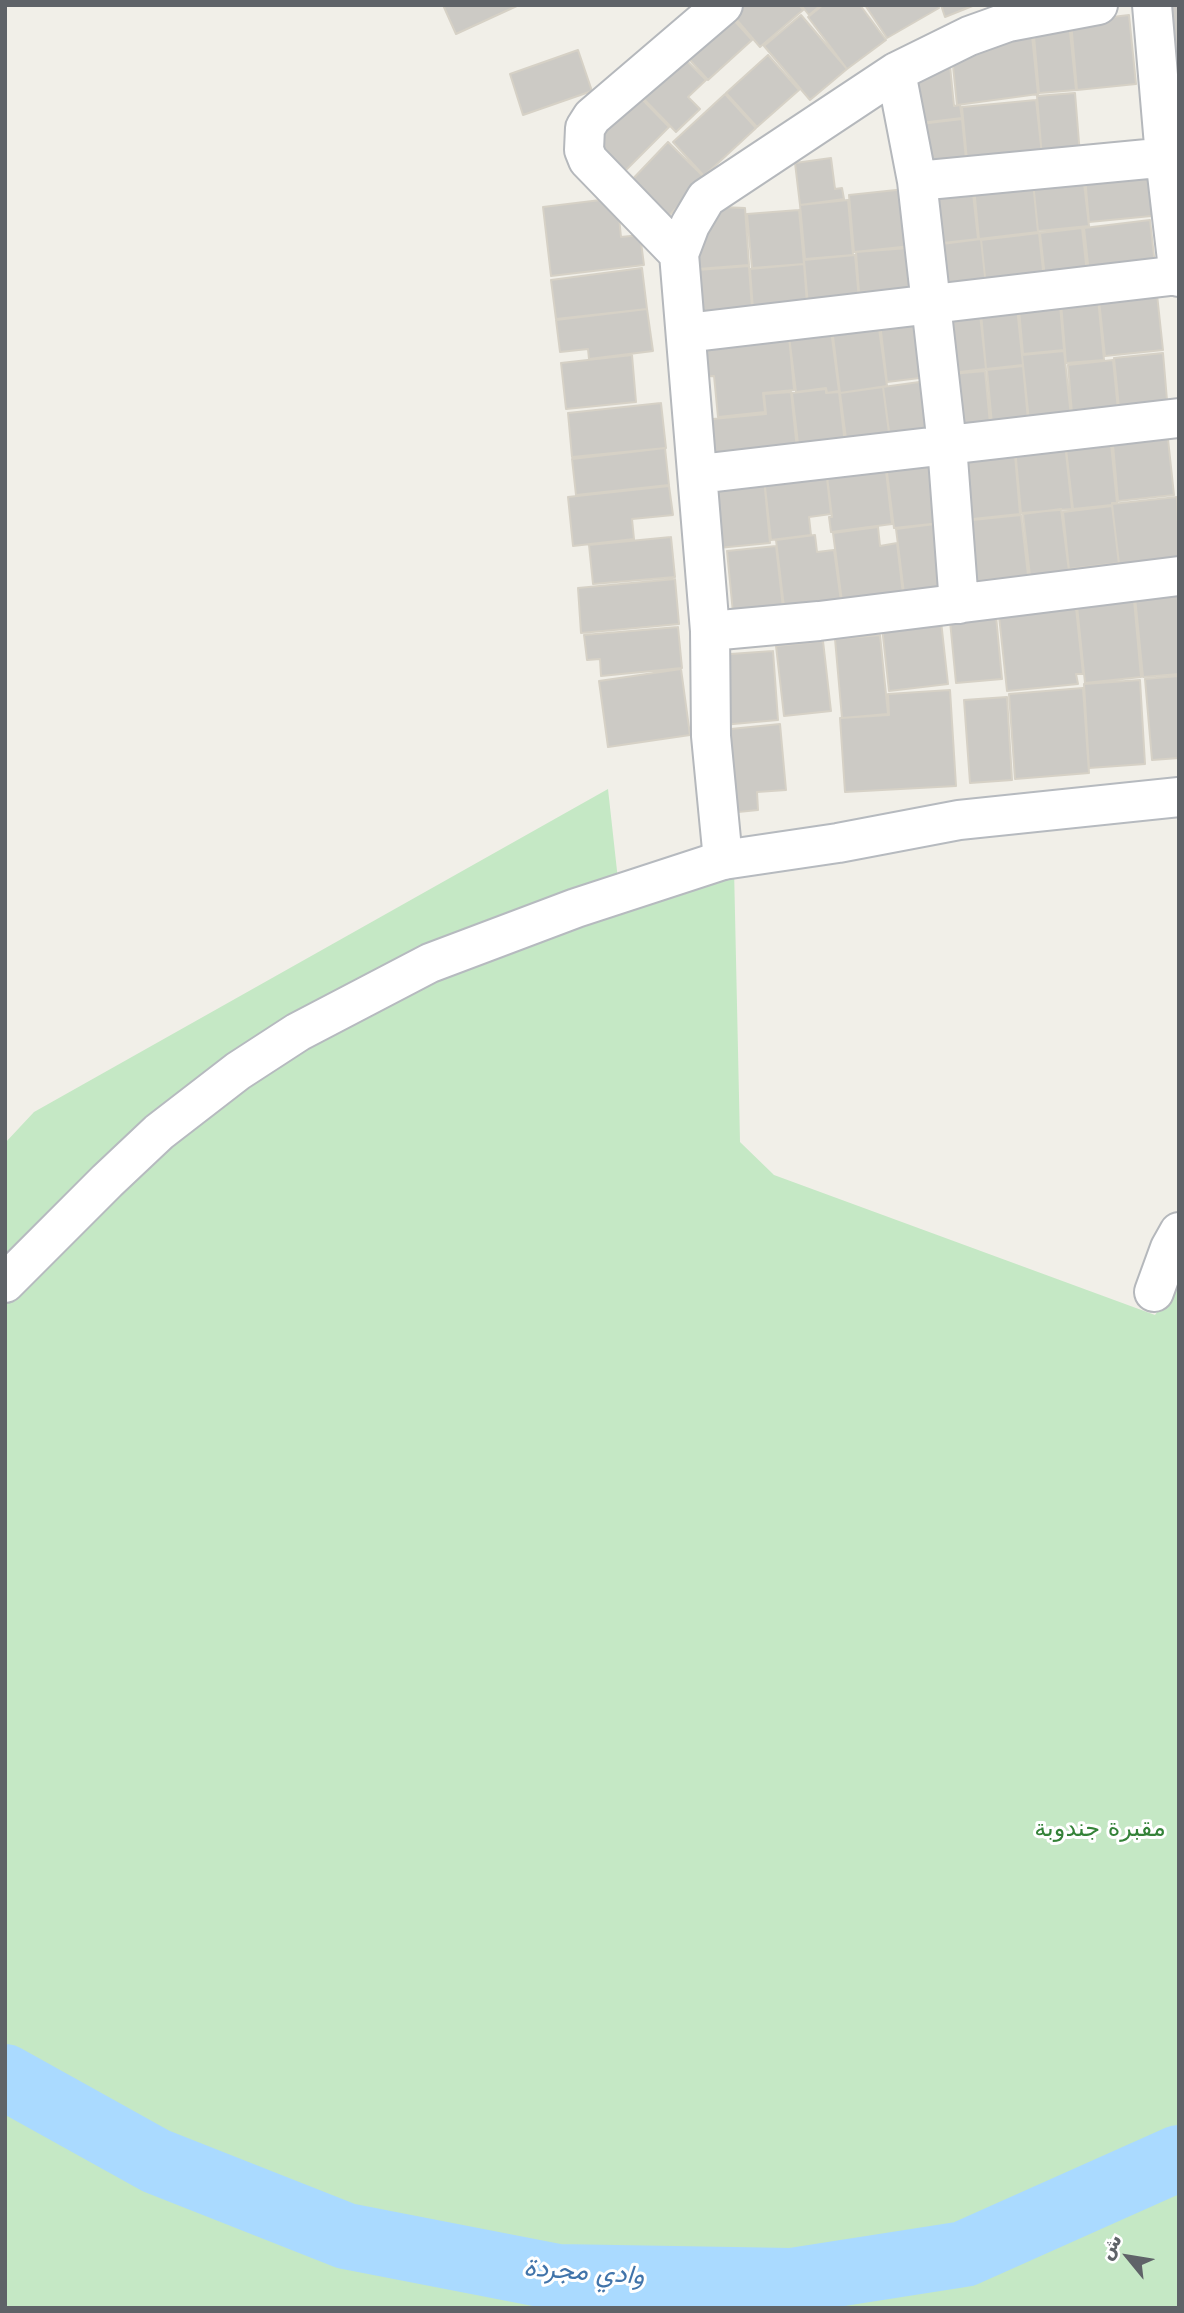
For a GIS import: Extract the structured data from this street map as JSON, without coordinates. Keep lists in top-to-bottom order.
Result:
{
  "water": ["وادي مجردة"],
  "parks": ["مقبرة جندوبة"],
  "north": "top left"
}
